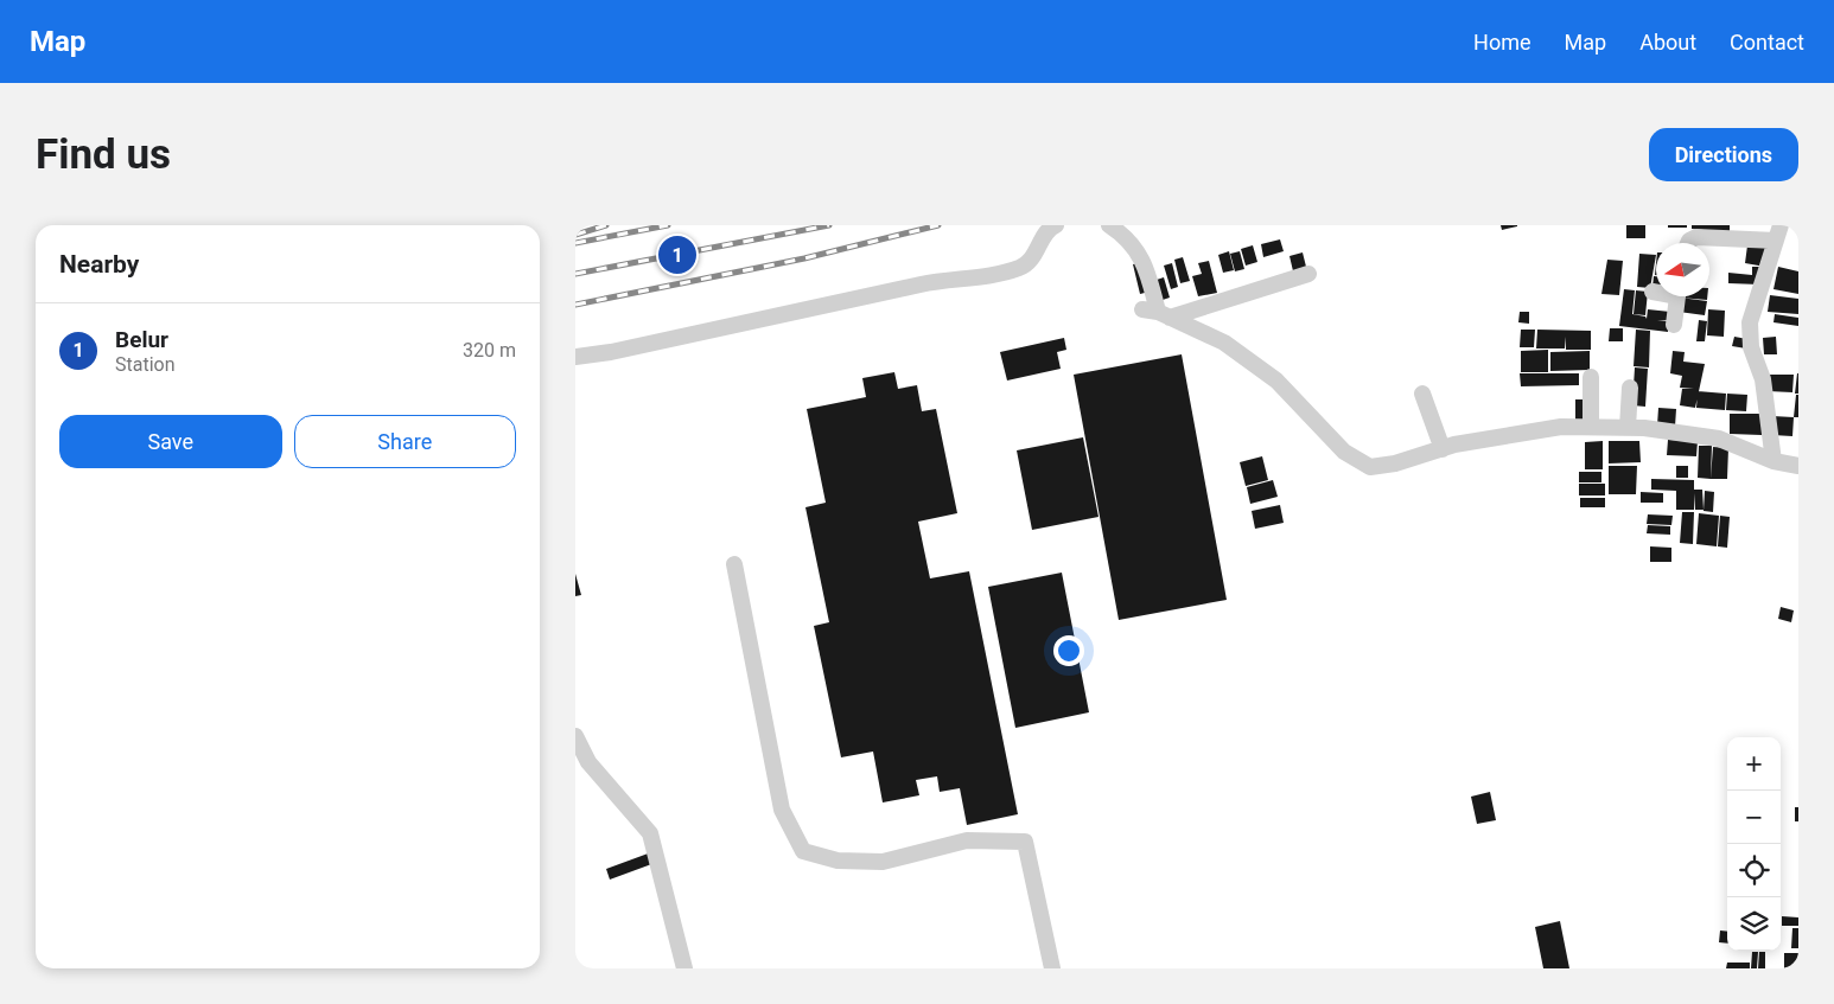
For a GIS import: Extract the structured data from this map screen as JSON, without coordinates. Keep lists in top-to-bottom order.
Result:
{
  "north": "left",
  "page": {
    "header": "Map",
    "nav": [
      "Home",
      "Map",
      "About",
      "Contact"
    ],
    "buttons": [
      "Directions",
      ["Save", "Share"]
    ],
    "title": "Find us",
    "heading": "Nearby",
    "pins": "1",
    "list": [
      {
        "mark": "1",
        "name": "Belur",
        "note": "Station",
        "value": "320 m"
      }
    ],
    "map_buttons": ["+", "−"]
  }
}
